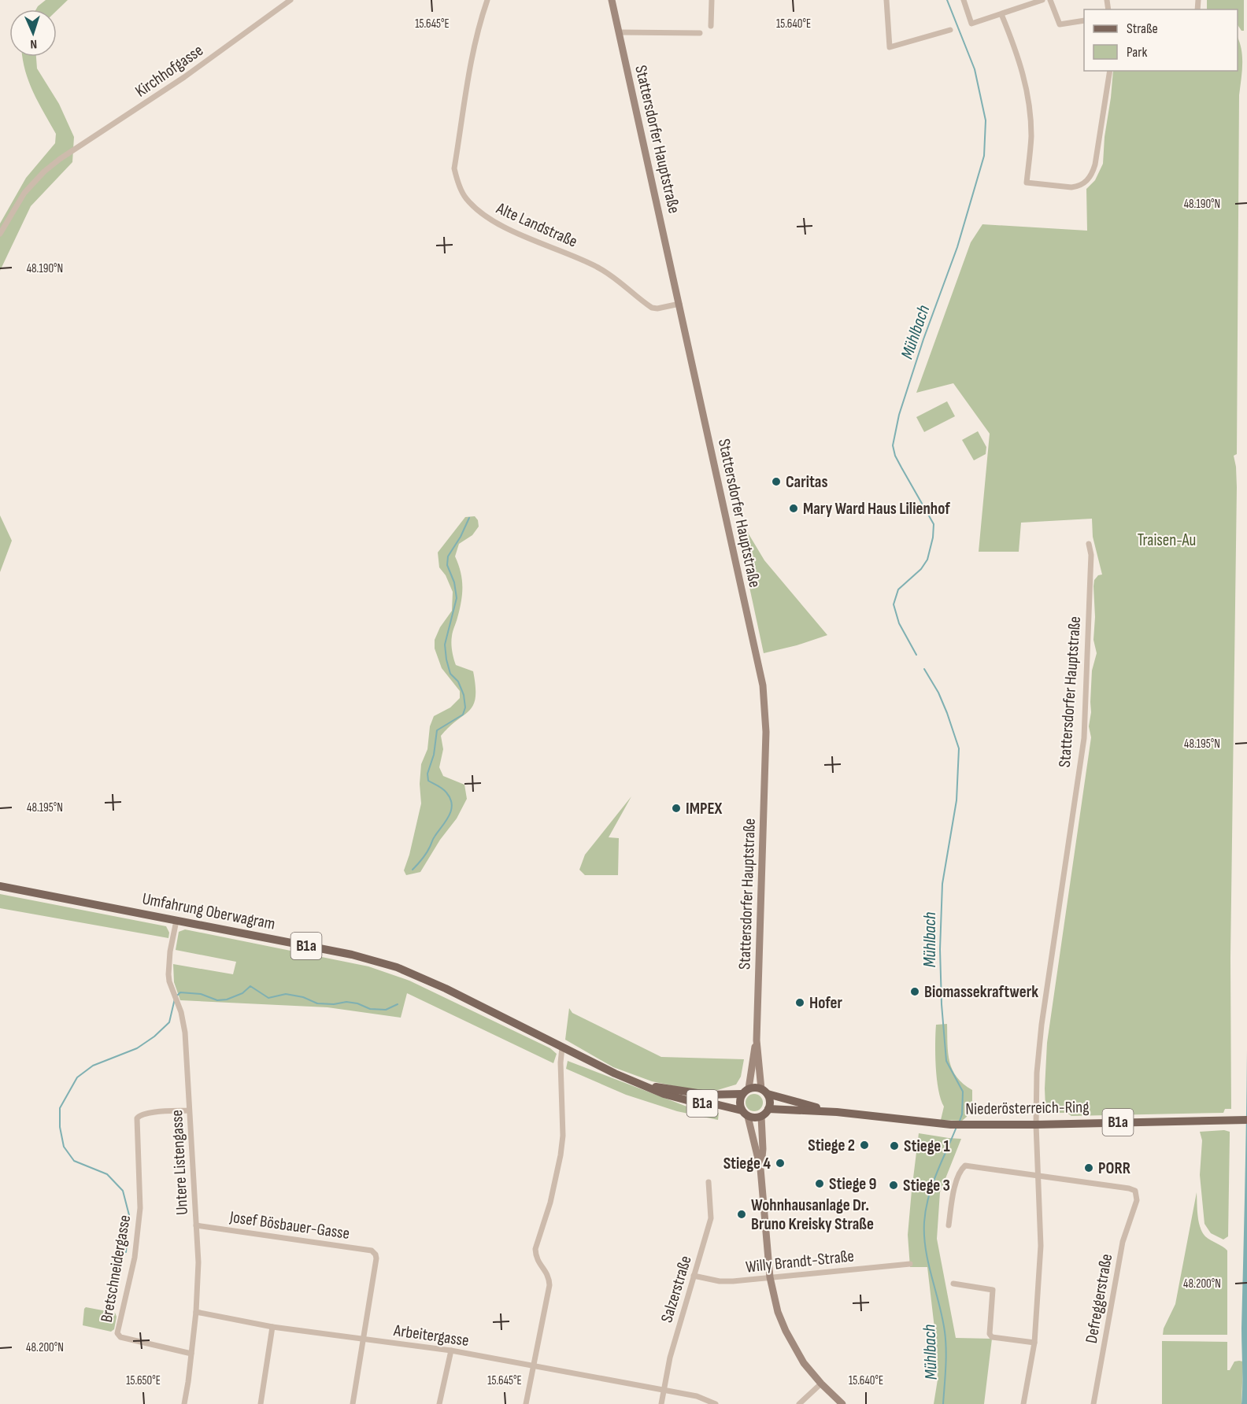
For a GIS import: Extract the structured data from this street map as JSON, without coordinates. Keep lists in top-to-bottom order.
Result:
{
  "streets": {
    "main road": [
      "Stattersdorfer Hauptstraße",
      "Umfahrung Oberwagram",
      "B1a",
      "Niederösterreich-Ring"
    ],
    "street": [
      "Kirchhofgasse",
      "Alte Landstraße",
      "Untere Listengasse",
      "Josef Bösbauer-Gasse",
      "Willy Brandt-Straße",
      "Bretschneidergasse",
      "Salzerstraße",
      "Defreggerstraße",
      "Arbeitergasse"
    ]
  },
  "crossings": [
    ["Stattersdorfer Hauptstraße", "Alte Landstraße"],
    ["Stattersdorfer Hauptstraße", "B1a"],
    ["Stattersdorfer Hauptstraße", "Niederösterreich-Ring"],
    ["Stattersdorfer Hauptstraße", "Defreggerstraße"],
    ["Umfahrung Oberwagram", "B1a"],
    ["Umfahrung Oberwagram", "Untere Listengasse"],
    ["B1a", "Niederösterreich-Ring"],
    ["Untere Listengasse", "Josef Bösbauer-Gasse"],
    ["Untere Listengasse", "Bretschneidergasse"],
    ["Untere Listengasse", "Arbeitergasse"],
    ["Josef Bösbauer-Gasse", "Arbeitergasse"],
    ["Willy Brandt-Straße", "Salzerstraße"],
    ["Salzerstraße", "Arbeitergasse"]
  ],
  "water": ["Mühlbach"],
  "parks": ["Traisen-Au"],
  "places": [
    "Caritas",
    "Mary Ward Haus Lilienhof",
    "IMPEX",
    "Biomassekraftwerk",
    "Hofer",
    "Stiege 2",
    "Stiege 1",
    "Stiege 4",
    "PORR",
    "Stiege 9",
    "Stiege 3",
    "Wohnhausanlage Dr. Bruno Kreisky Straße"
  ],
  "legend": ["Straße", "Park"],
  "north": "bottom",
  "coordinates": [
    "15.645°E",
    "15.640°E",
    "48.190°N",
    "48.195°N",
    "48.200°N",
    "15.650°E"
  ]
}
